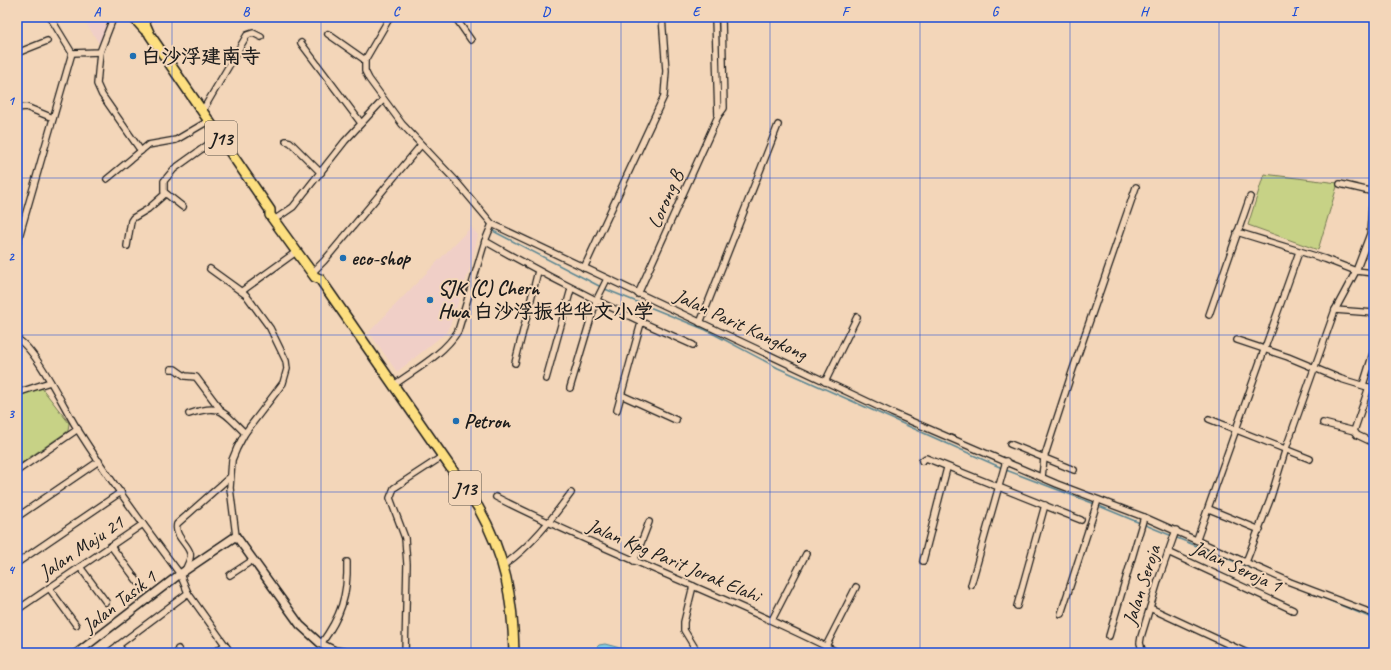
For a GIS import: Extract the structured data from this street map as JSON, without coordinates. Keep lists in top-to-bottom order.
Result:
{
  "streets": {
    "main road": ["J13"],
    "street": [
      "Lorong B",
      "Jalan Parit Kangkong",
      "Jalan Maju 21",
      "Jalan Kpg Parit Jorak Elahi",
      "Jalan Seroja 1",
      "Jalan Seroja",
      "Jalan Tasik 1"
    ]
  },
  "crossings": [
    ["Lorong B", "Jalan Parit Kangkong"],
    ["Jalan Parit Kangkong", "Jalan Seroja"],
    ["Jalan Seroja 1", "Jalan Seroja"]
  ],
  "places": [
    "白沙浮建南寺",
    "eco-shop",
    "SJK (C) Chern Hwa 白沙浮振华华文小学",
    "Petron"
  ],
  "grid": {
    "columns": [
      "A",
      "B",
      "C",
      "D",
      "E",
      "F",
      "G",
      "H",
      "I"
    ],
    "rows": [
      "1",
      "2",
      "3",
      "4"
    ]
  }
}
